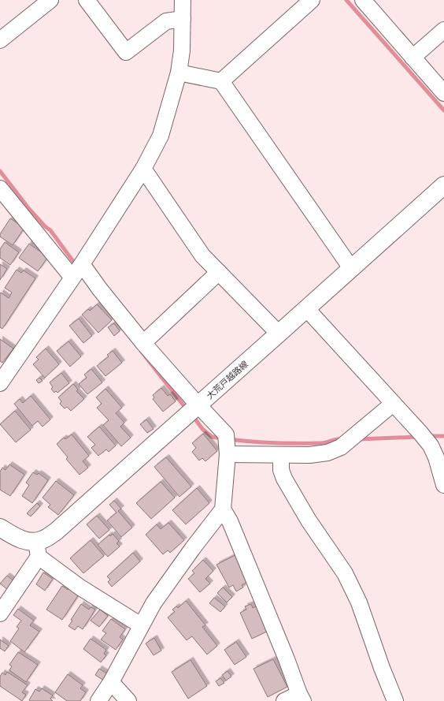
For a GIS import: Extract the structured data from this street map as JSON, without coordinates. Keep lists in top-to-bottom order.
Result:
{
  "streets": {
    "main road": ["大荒戸越路線"]
  }
}
